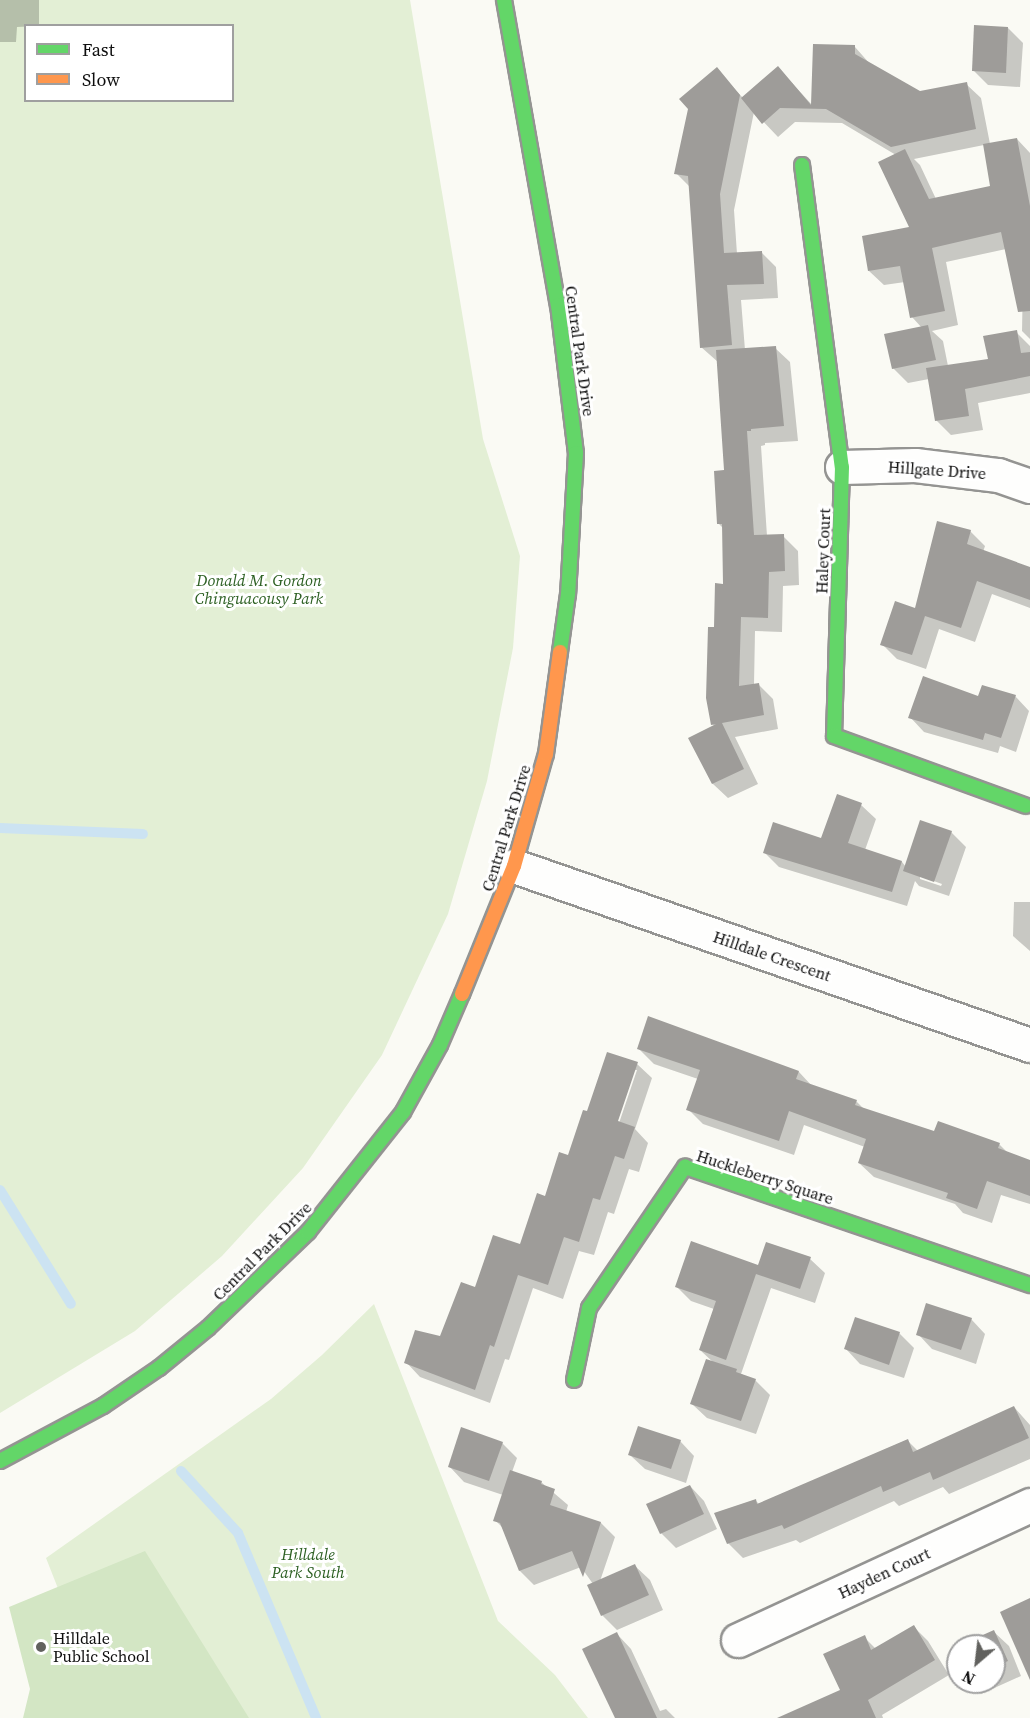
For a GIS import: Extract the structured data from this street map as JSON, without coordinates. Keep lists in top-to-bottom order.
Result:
{
  "streets": {
    "street": [
      "Central Park Drive",
      "Hillgate Drive",
      "Haley Court",
      "Hilldale Crescent",
      "Huckleberry Square",
      "Hayden Court"
    ]
  },
  "crossings": [
    ["Central Park Drive", "Hilldale Crescent"],
    ["Hillgate Drive", "Haley Court"]
  ],
  "parks": ["Donald M. Gordon Chinguacousy Park", "Hilldale Park South"],
  "places": ["Hilldale Public School"],
  "legend": ["Fast", "Slow"],
  "north": "bottom left"
}
